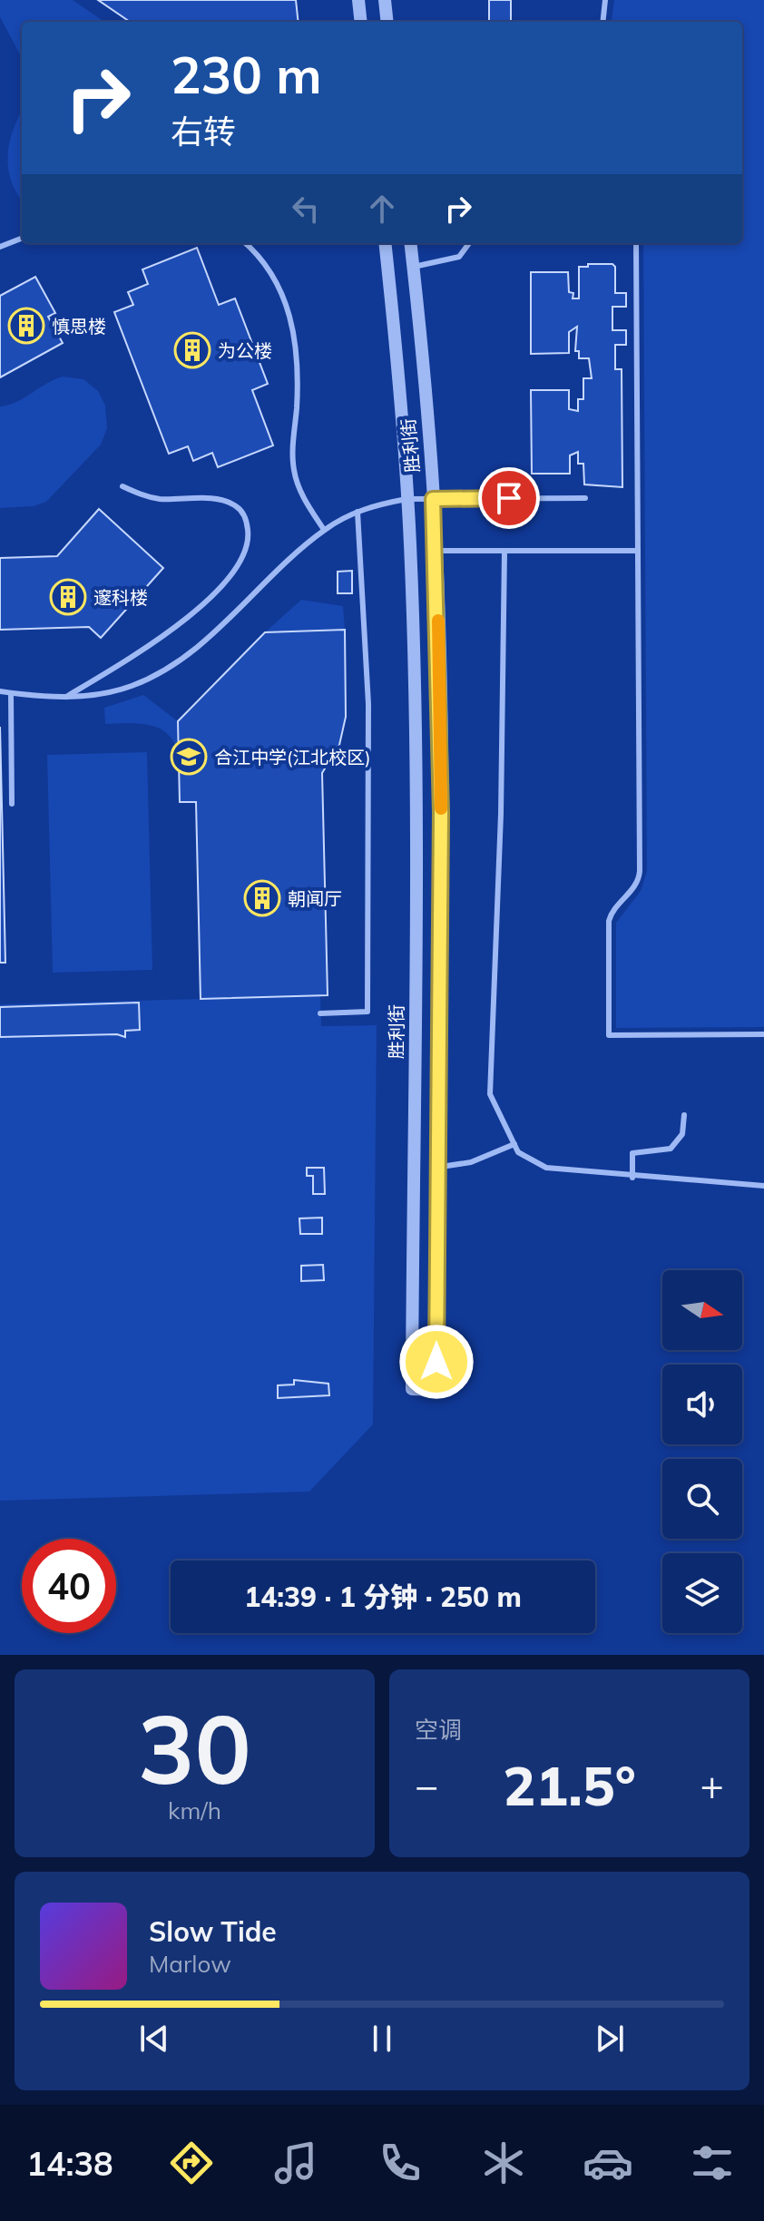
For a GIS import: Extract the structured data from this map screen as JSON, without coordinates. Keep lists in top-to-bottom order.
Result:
{
  "streets": {
    "street": ["胜利街"]
  },
  "places": {
    "building": [
      "慎思楼",
      "为公楼",
      "邃科楼",
      "朝闻厅"
    ],
    "school or university": ["合江中学(江北校区)"]
  },
  "north": "right",
  "page": {
    "turn": ["230 m", "右转"],
    "limit": "40",
    "trip": "14:39 · 1 分钟 · 250 m",
    "tile": [
      ["30", "km/h"],
      "空调"
    ],
    "heat": ["−", "21.5°", "+"],
    "song": ["Slow Tide", "Marlow"],
    "tabs": "14:38"
  }
}
